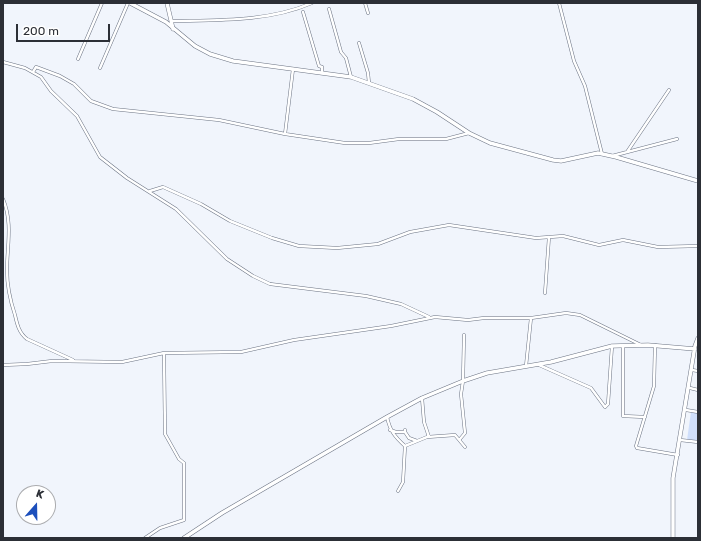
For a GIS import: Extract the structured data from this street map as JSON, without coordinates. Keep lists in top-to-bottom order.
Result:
{
  "scale_bar": "200 m",
  "north": "top"
}
